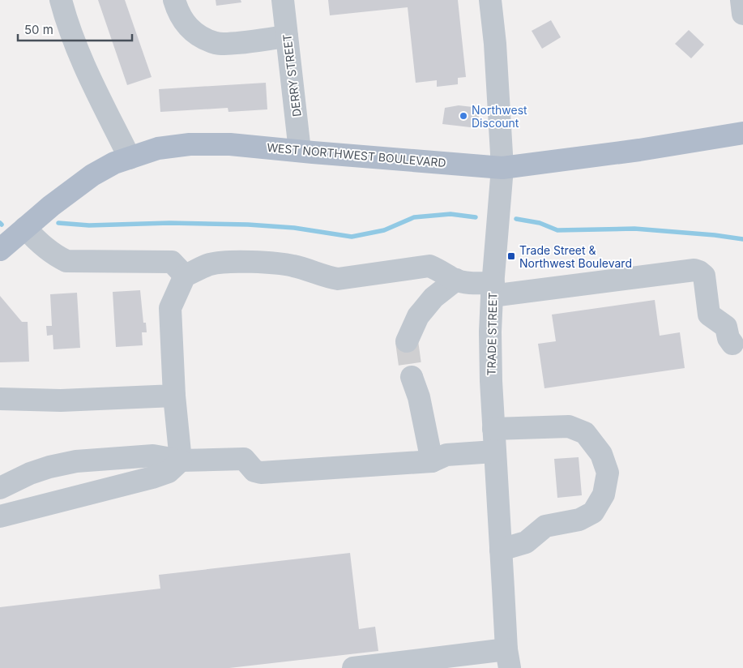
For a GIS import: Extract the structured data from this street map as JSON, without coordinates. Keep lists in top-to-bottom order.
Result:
{
  "streets": {
    "main road": ["WEST NORTHWEST BOULEVARD"],
    "street": ["DERRY STREET", "TRADE STREET"]
  },
  "crossings": [
    ["DERRY STREET", "WEST NORTHWEST BOULEVARD"],
    ["WEST NORTHWEST BOULEVARD", "TRADE STREET"]
  ],
  "places": {
    "other": ["Northwest Discount"],
    "transit": ["Trade Street & Northwest Boulevard"]
  },
  "scale_bar": "50 m"
}
